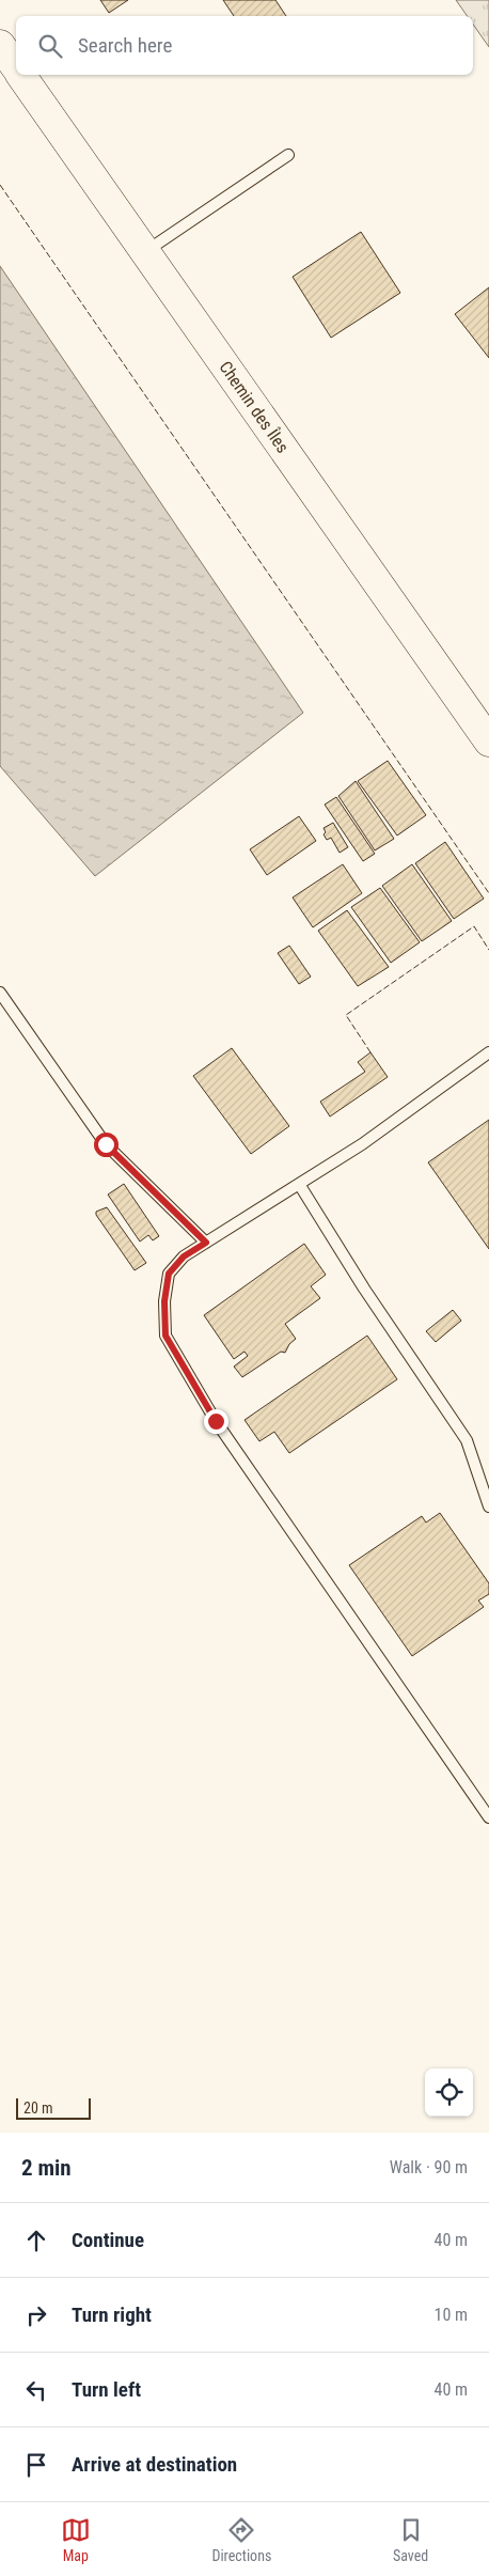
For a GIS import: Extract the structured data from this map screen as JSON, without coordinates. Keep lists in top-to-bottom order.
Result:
{
  "streets": {
    "main road": ["Chemin des Îles"]
  },
  "scale_bar": "20 m",
  "page": {
    "search": "Search here",
    "scale": "20 m",
    "heading": ["2 min", "Walk · 90 m"],
    "list": [
      ["Continue", "40 m"],
      ["Turn right", "10 m"],
      ["Turn left", "40 m"],
      "Arrive at destination"
    ],
    "nav": ["Map", "Directions", "Saved"]
  }
}
